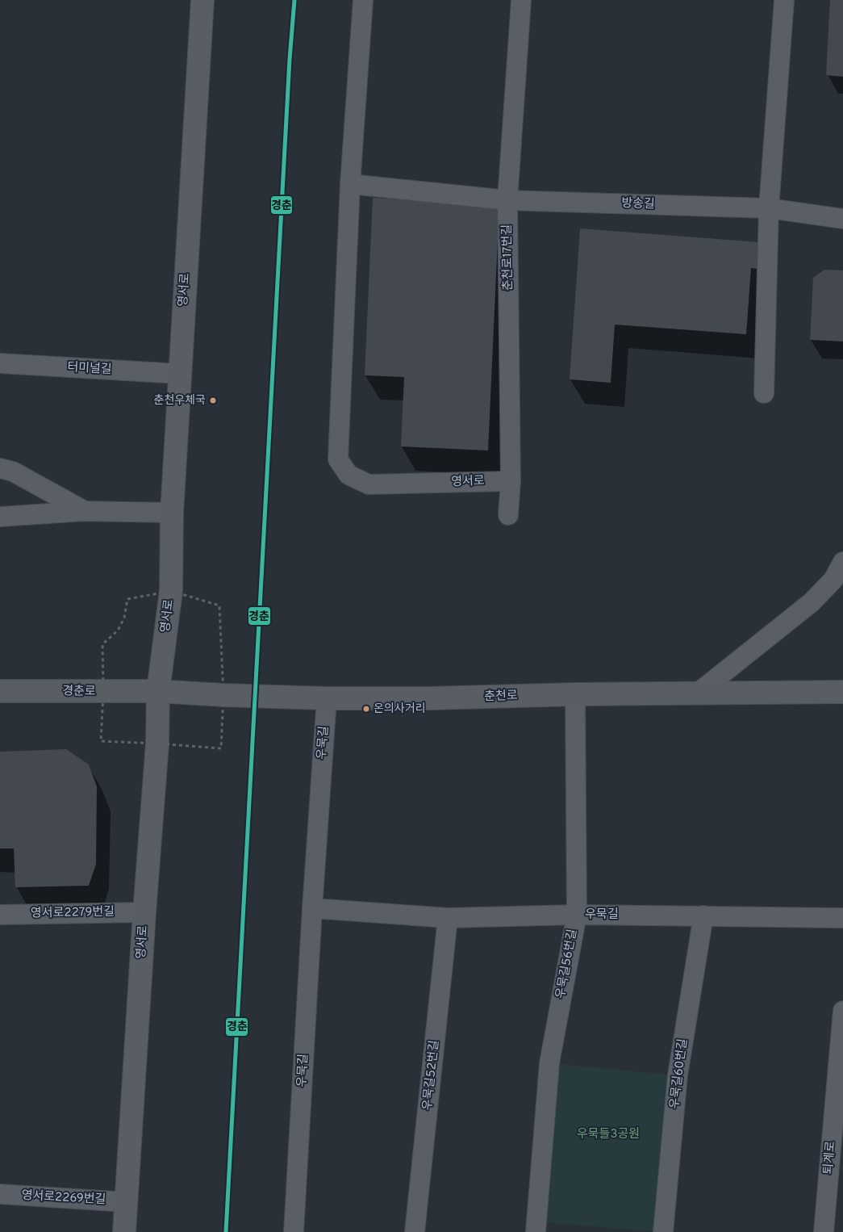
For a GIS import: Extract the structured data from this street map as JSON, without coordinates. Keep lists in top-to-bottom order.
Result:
{
  "streets": {
    "street": [
      "방송길",
      "춘천로17번길",
      "영서로",
      "터미널길",
      "경춘로",
      "춘천로",
      "우묵길",
      "영서로2279번길",
      "우묵길56번길",
      "우묵길60번길",
      "우묵길52번길",
      "퇴계로",
      "영서로2269번길"
    ]
  },
  "crossings": [
    ["방송길", "춘천로17번길"],
    ["방송길", "영서로"],
    ["춘천로17번길", "영서로"],
    ["영서로", "터미널길"],
    ["영서로", "경춘로"],
    ["영서로", "춘천로"],
    ["영서로", "영서로2279번길"],
    ["영서로", "영서로2269번길"],
    ["경춘로", "춘천로"],
    ["춘천로", "우묵길"],
    ["춘천로", "우묵길56번길"],
    ["우묵길", "우묵길56번길"],
    ["우묵길", "우묵길60번길"],
    ["우묵길", "우묵길52번길"]
  ],
  "parks": ["우묵들3공원"],
  "places": ["춘천우체국", "온의사거리"],
  "lines": ["transit line 경춘"]
}
